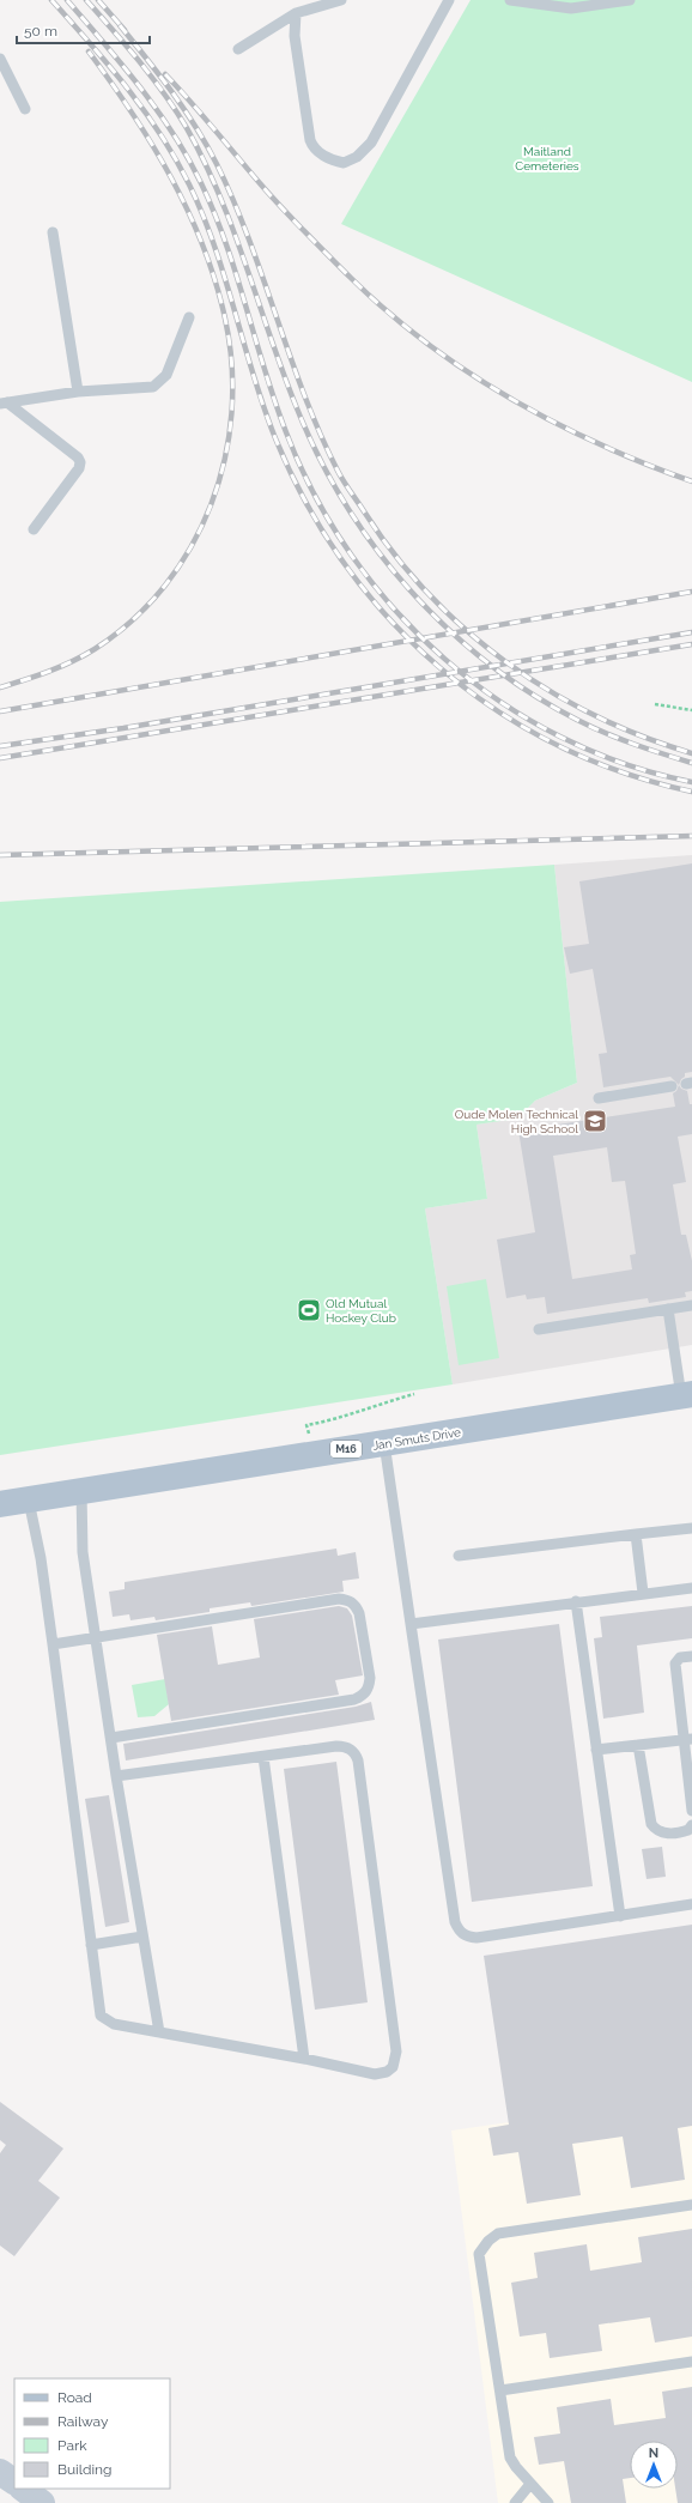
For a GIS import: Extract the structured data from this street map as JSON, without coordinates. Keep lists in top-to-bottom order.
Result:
{
  "streets": {
    "main road": ["Jan Smuts Drive", "M16"]
  },
  "parks": ["Maitland Cemeteries"],
  "places": {
    "school or university": ["Oude Molen Technical High School"],
    "sports": ["Old Mutual Hockey Club"]
  },
  "legend": [
    "Road",
    "Railway",
    "Park",
    "Building"
  ],
  "scale_bar": "50 m",
  "north": "top"
}
